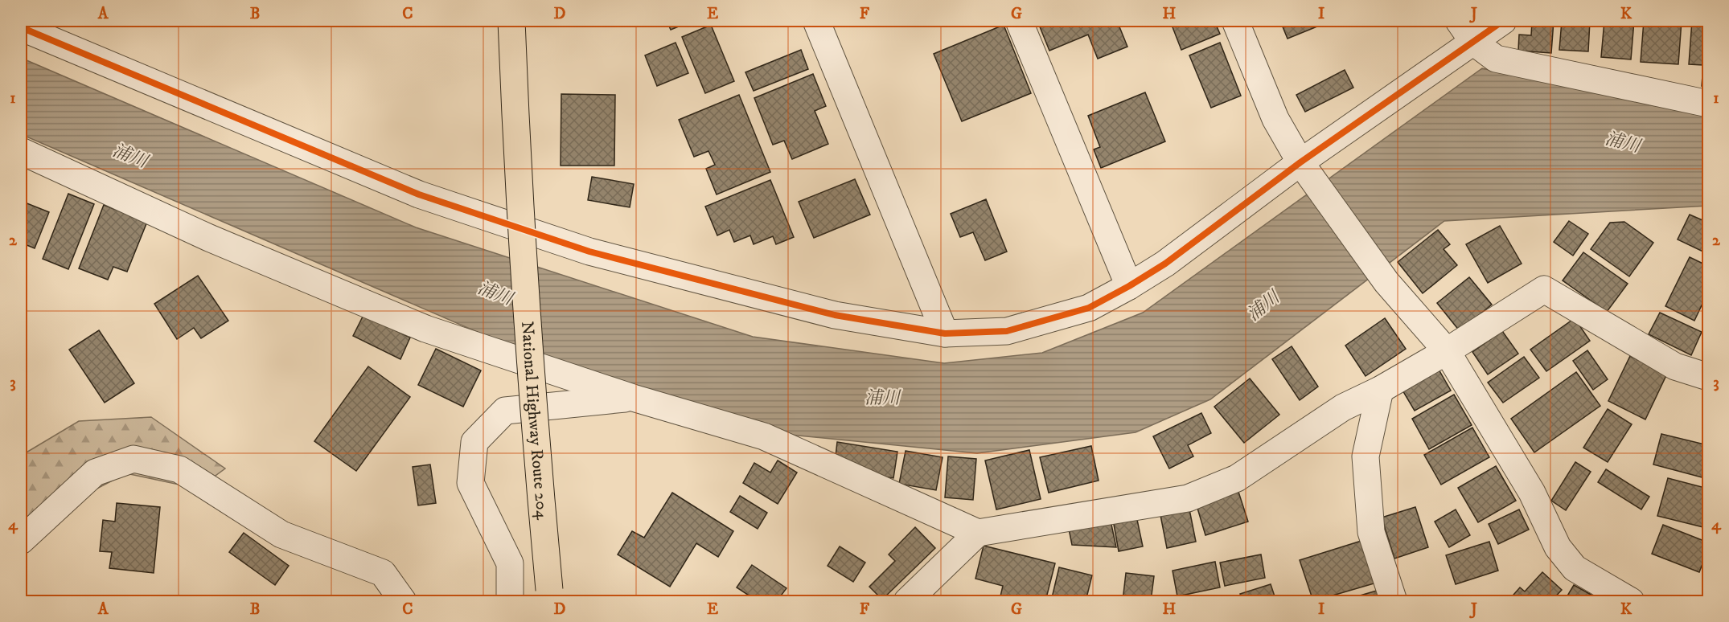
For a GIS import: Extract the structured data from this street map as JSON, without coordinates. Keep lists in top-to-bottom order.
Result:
{
  "streets": {
    "highway": ["National Highway Route 204"]
  },
  "water": ["浦川"],
  "grid": {
    "columns": [
      "A",
      "B",
      "C",
      "D",
      "E",
      "F",
      "G",
      "H",
      "I",
      "J",
      "K"
    ],
    "rows": [
      "1",
      "2",
      "3",
      "4"
    ]
  }
}
